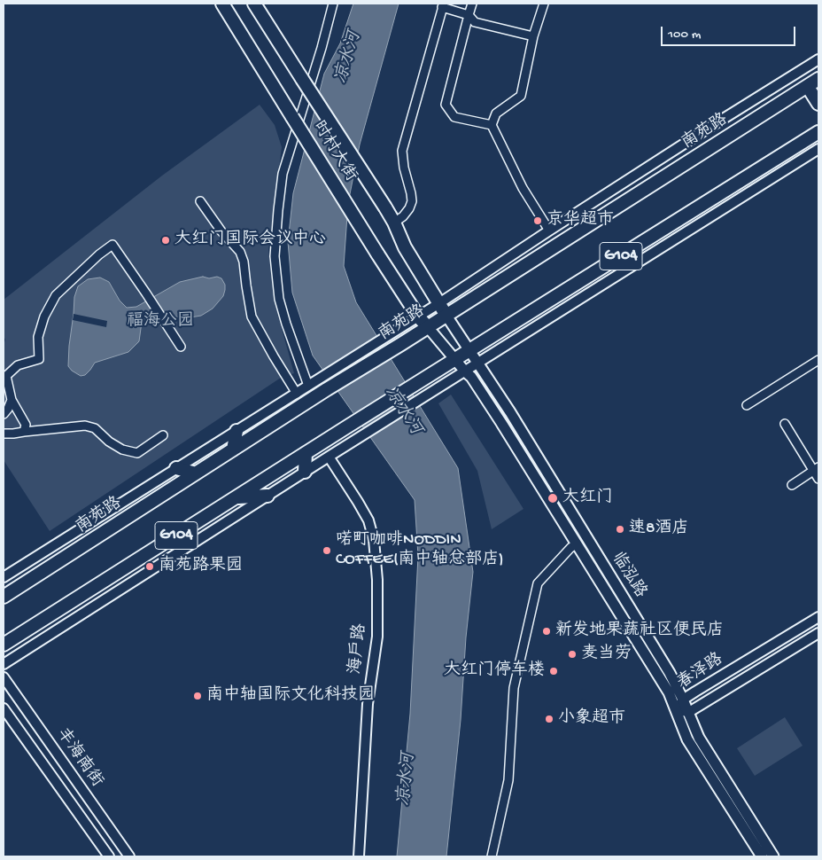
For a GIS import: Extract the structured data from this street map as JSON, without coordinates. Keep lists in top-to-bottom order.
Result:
{
  "streets": {
    "main road": [
      "南苑路",
      "时村大街",
      "G104",
      "临泓路"
    ],
    "street": ["海户路", "春泽路", "丰海南街"]
  },
  "crossings": [
    ["南苑路", "时村大街"],
    ["南苑路", "临泓路"],
    ["时村大街", "临泓路"],
    ["G104", "临泓路"],
    ["临泓路", "春泽路"]
  ],
  "water": ["凉水河"],
  "parks": ["福海公园"],
  "places": [
    "京华超市",
    "大红门国际会议中心",
    "大红门",
    "速8酒店",
    "喏町咖啡NODDIN COFFEE(南中轴总部店)",
    "南苑路果园",
    "新发地果蔬社区便民店",
    "麦当劳",
    "大红门停车楼",
    "南中轴国际文化科技园",
    "小象超市"
  ],
  "scale_bar": "100 m"
}
